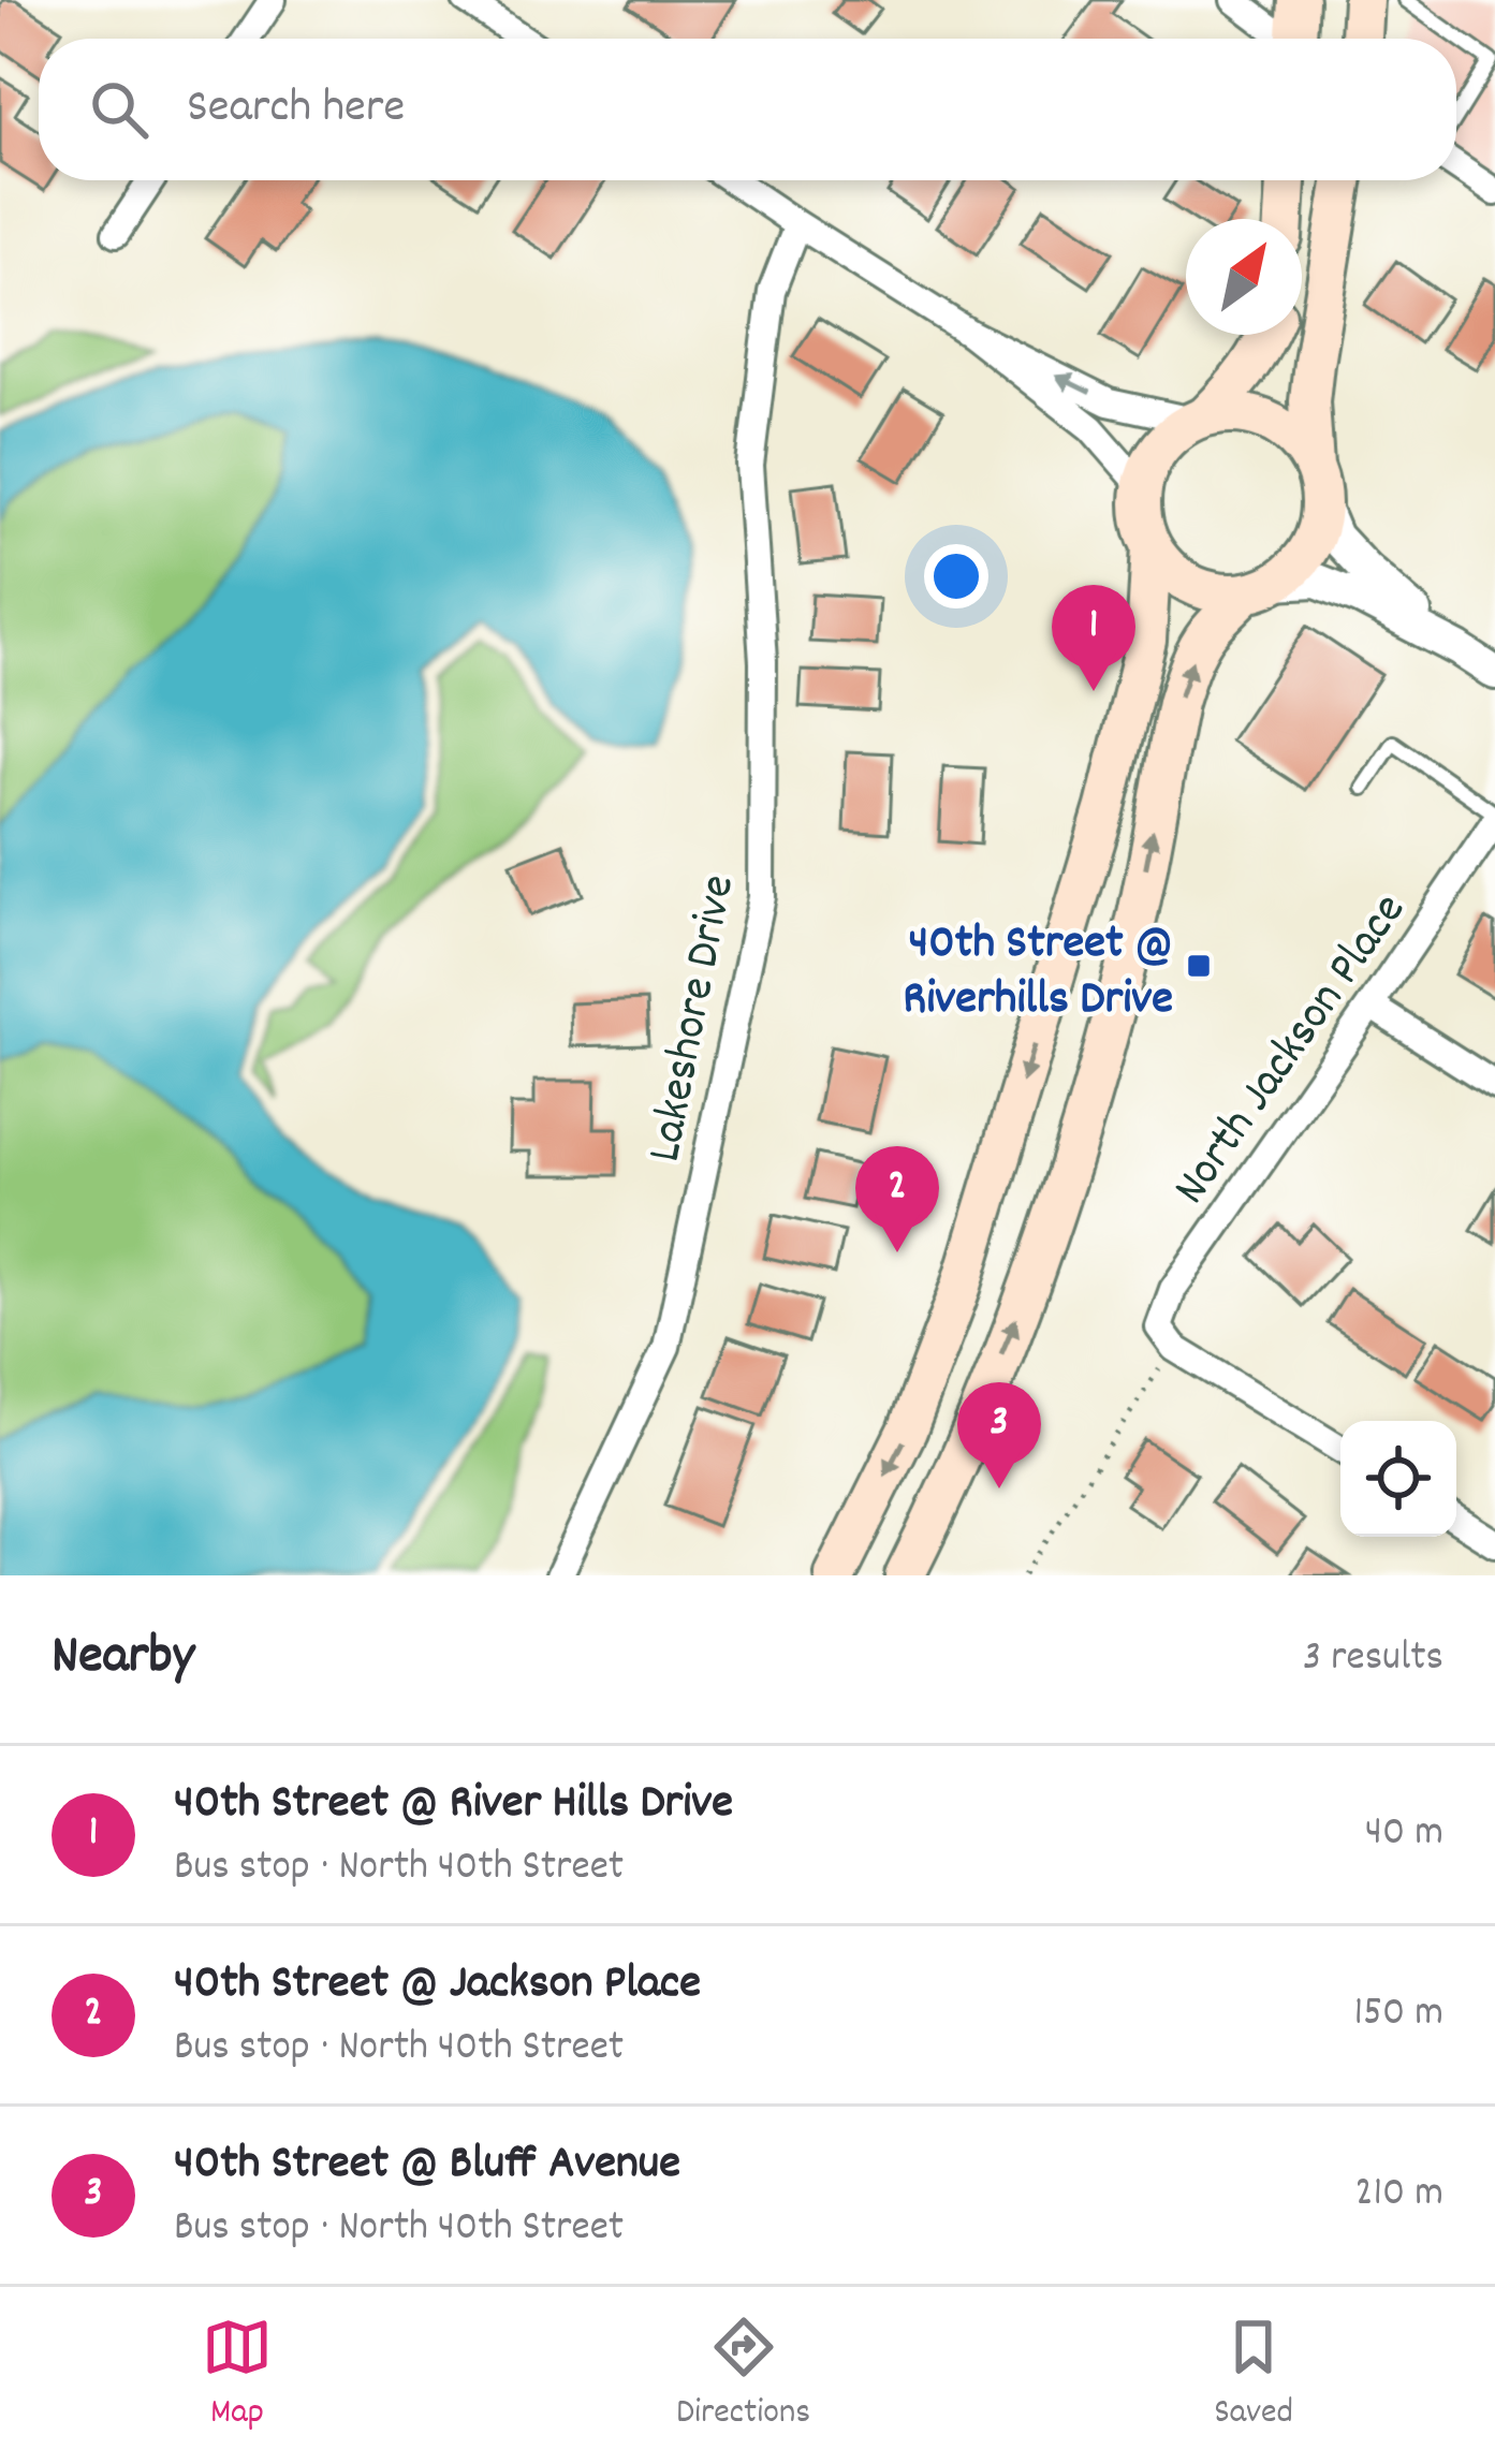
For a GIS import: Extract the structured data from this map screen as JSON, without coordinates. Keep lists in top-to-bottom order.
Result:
{
  "streets": {
    "street": ["Lakeshore Drive", "North Jackson Place"]
  },
  "places": {
    "transit": ["40th Street @ Riverhills Drive"]
  },
  "north": "top right",
  "page": {
    "search": "Search here",
    "pins": ["1", "2", "3"],
    "heading": ["Nearby", "3 results"],
    "list": [
      {
        "mark": "1",
        "name": "40th Street @ River Hills Drive",
        "note": "Bus stop · North 40th Street",
        "value": "40 m"
      },
      {
        "mark": "2",
        "name": "40th Street @ Jackson Place",
        "note": "Bus stop · North 40th Street",
        "value": "150 m"
      },
      {
        "mark": "3",
        "name": "40th Street @ Bluff Avenue",
        "note": "Bus stop · North 40th Street",
        "value": "210 m"
      }
    ],
    "nav": ["Map", "Directions", "Saved"]
  }
}
